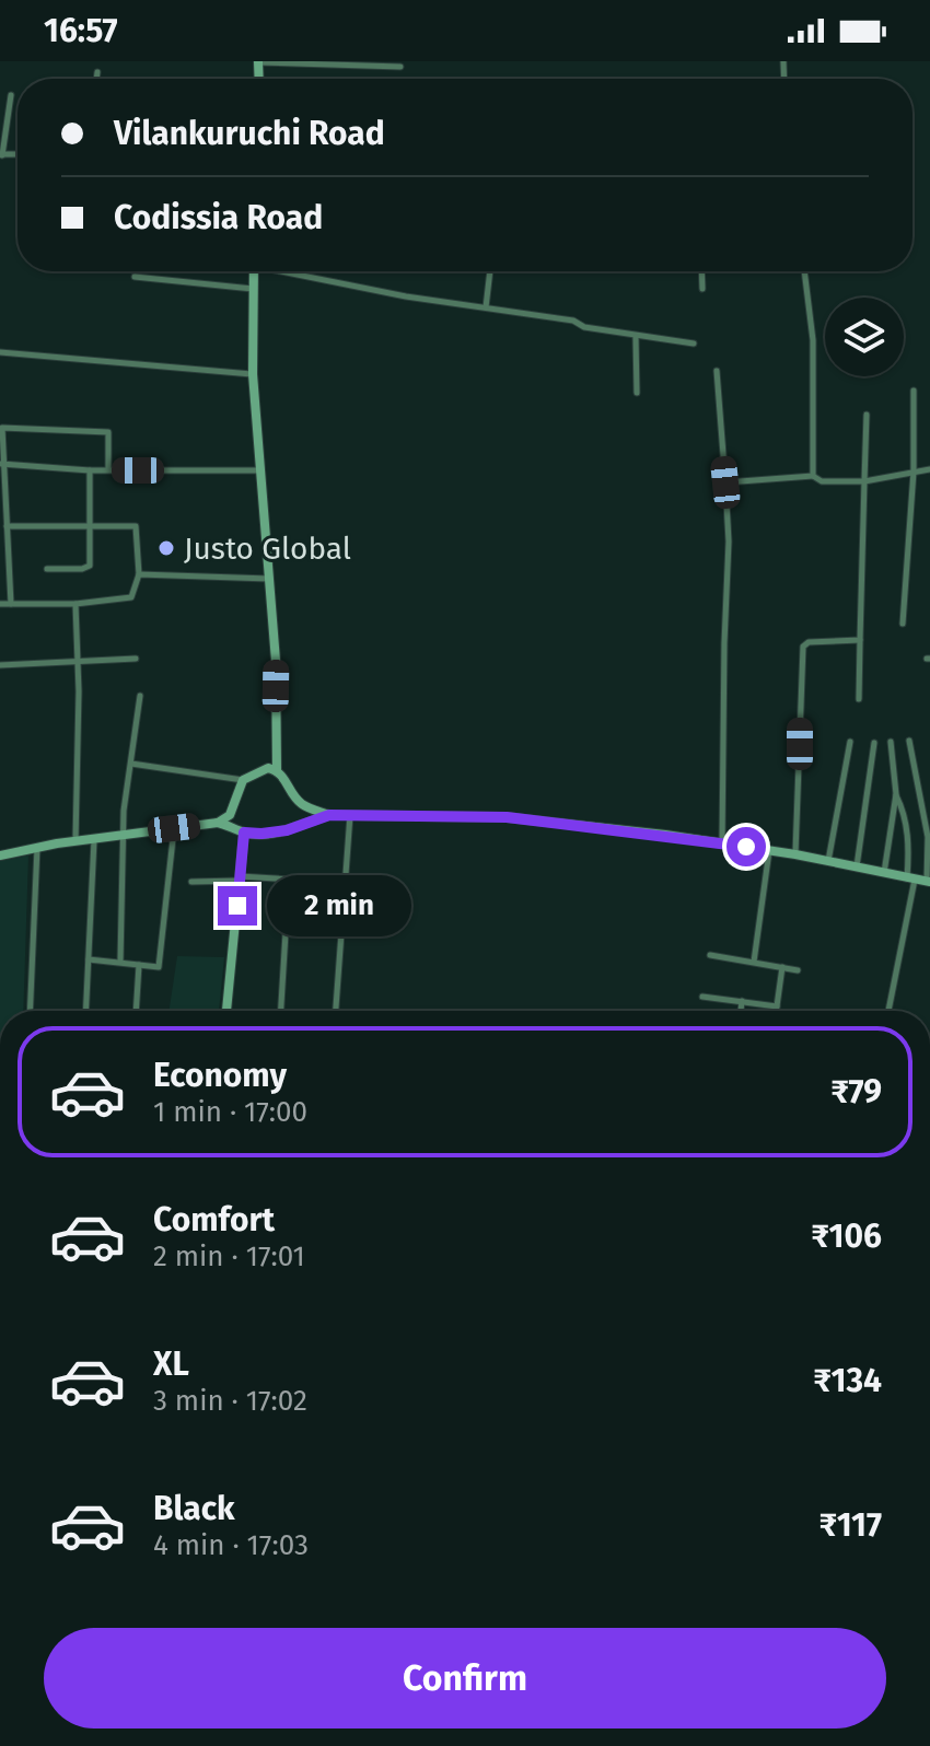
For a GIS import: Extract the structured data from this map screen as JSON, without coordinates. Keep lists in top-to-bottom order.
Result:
{
  "places": ["Justo Global"],
  "page": {
    "status": "16:57",
    "banner": ["Vilankuruchi Road", "Codissia Road"],
    "bubble": "2 min",
    "list": [
      {
        "name": "Economy",
        "note": "1 min · 17:00",
        "value": "₹79"
      },
      {
        "name": "Comfort",
        "note": "2 min · 17:01",
        "value": "₹106"
      },
      {
        "name": "XL",
        "note": "3 min · 17:02",
        "value": "₹134"
      },
      {
        "name": "Black",
        "note": "4 min · 17:03",
        "value": "₹117"
      }
    ],
    "buttons": "Confirm"
  }
}
